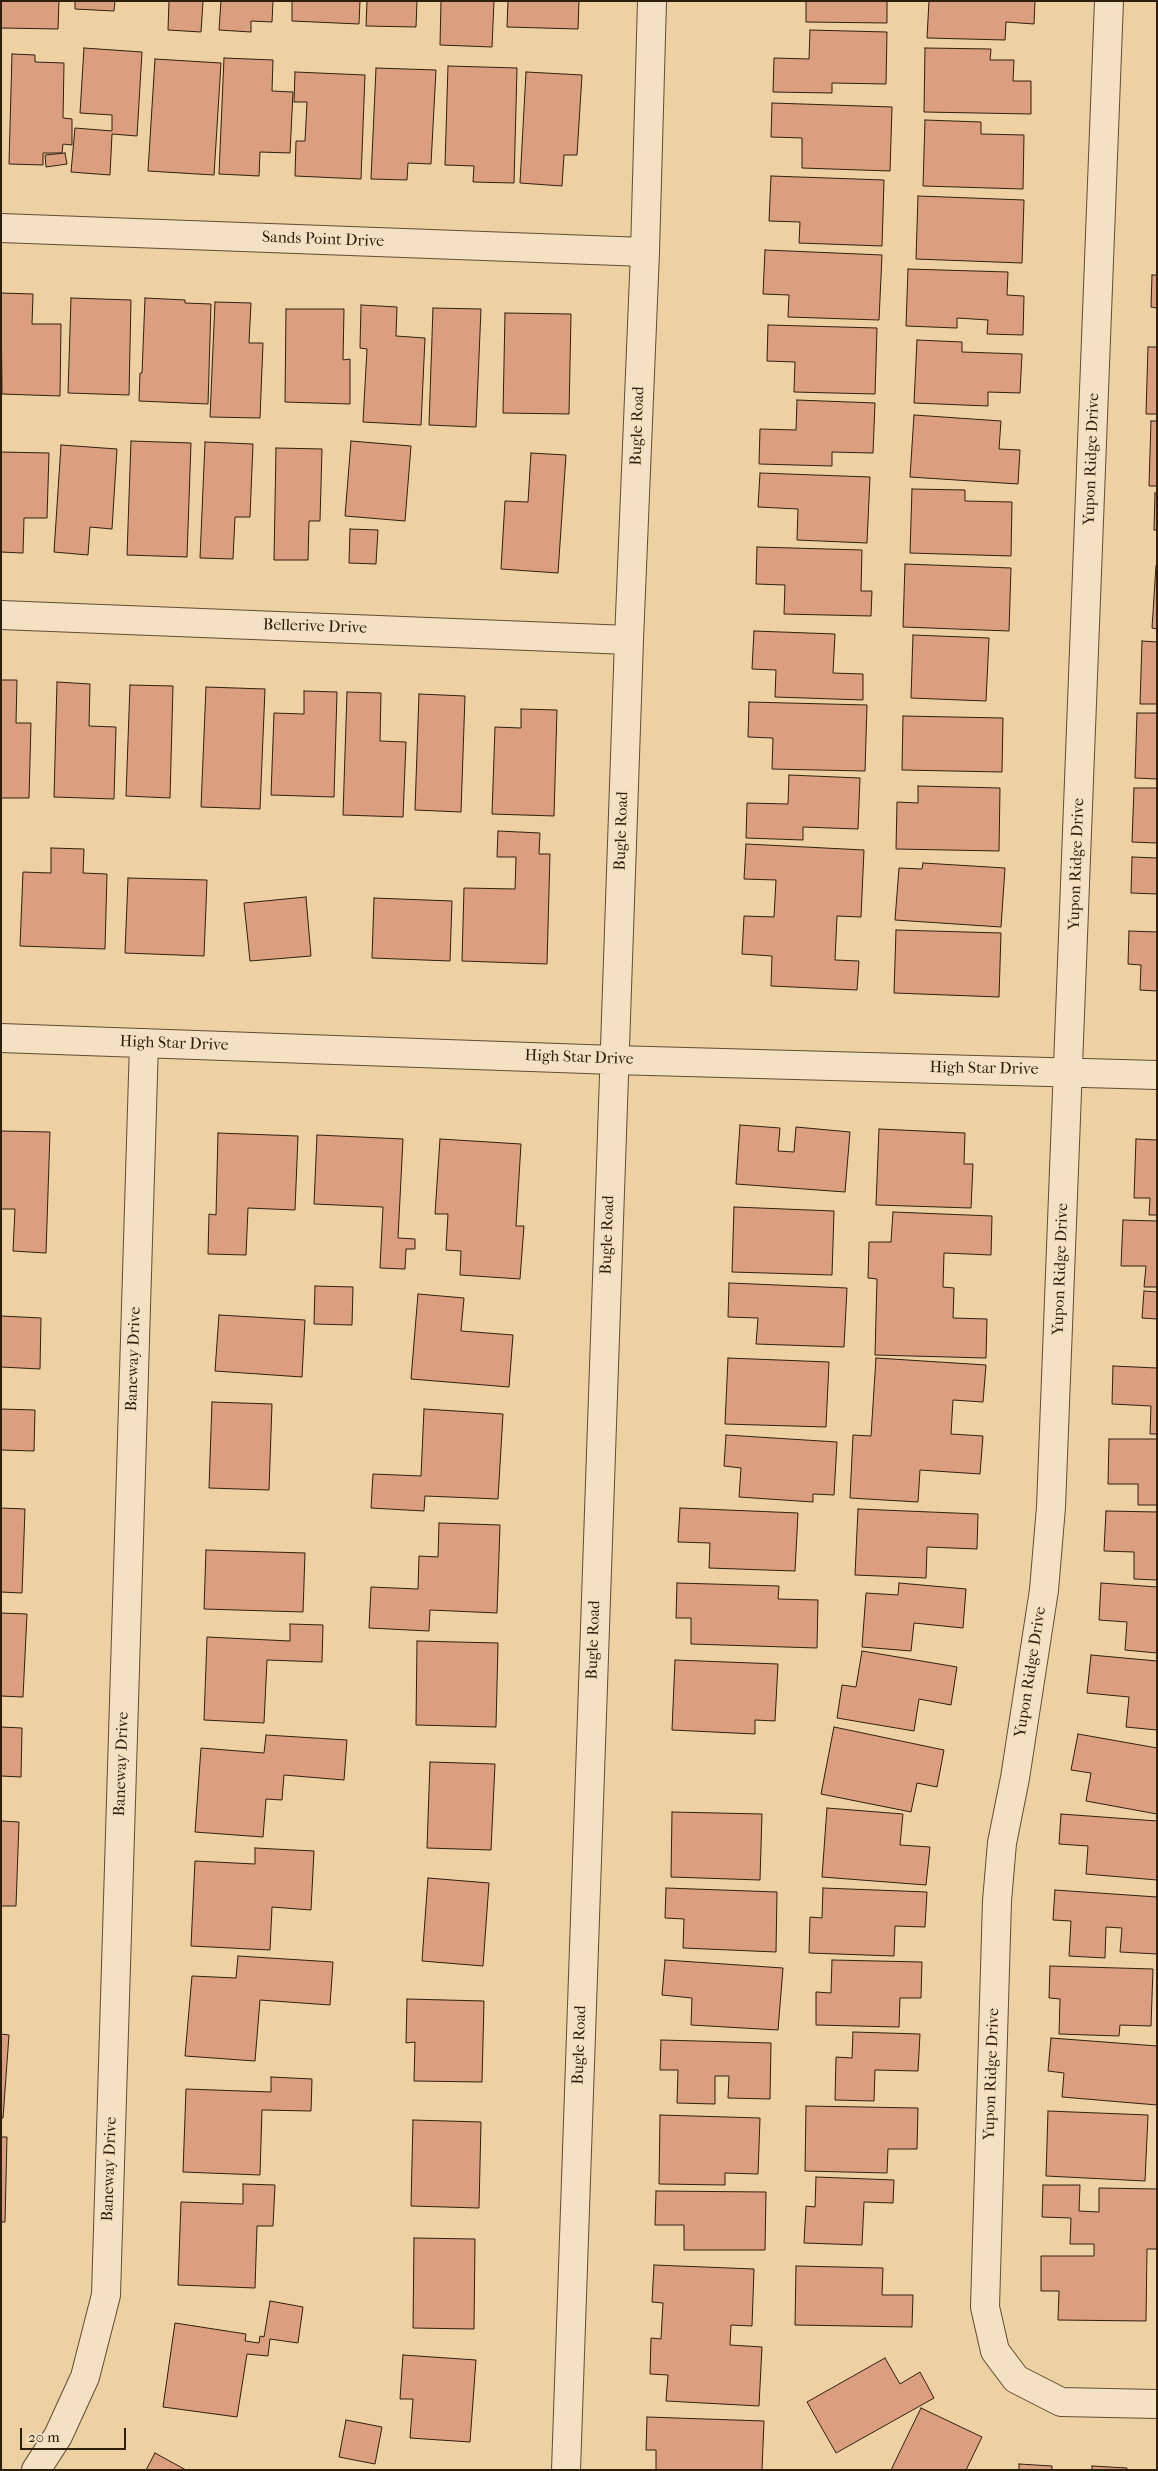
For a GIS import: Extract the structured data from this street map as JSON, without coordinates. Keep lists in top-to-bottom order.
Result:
{
  "streets": {
    "street": [
      "Sands Point Drive",
      "Bugle Road",
      "Yupon Ridge Drive",
      "Bellerive Drive",
      "High Star Drive",
      "Baneway Drive"
    ]
  },
  "crossings": [
    ["Sands Point Drive", "Bugle Road"],
    ["Bugle Road", "Bellerive Drive"],
    ["Bugle Road", "High Star Drive"],
    ["Yupon Ridge Drive", "High Star Drive"],
    ["High Star Drive", "Baneway Drive"]
  ],
  "scale_bar": "20 m"
}
